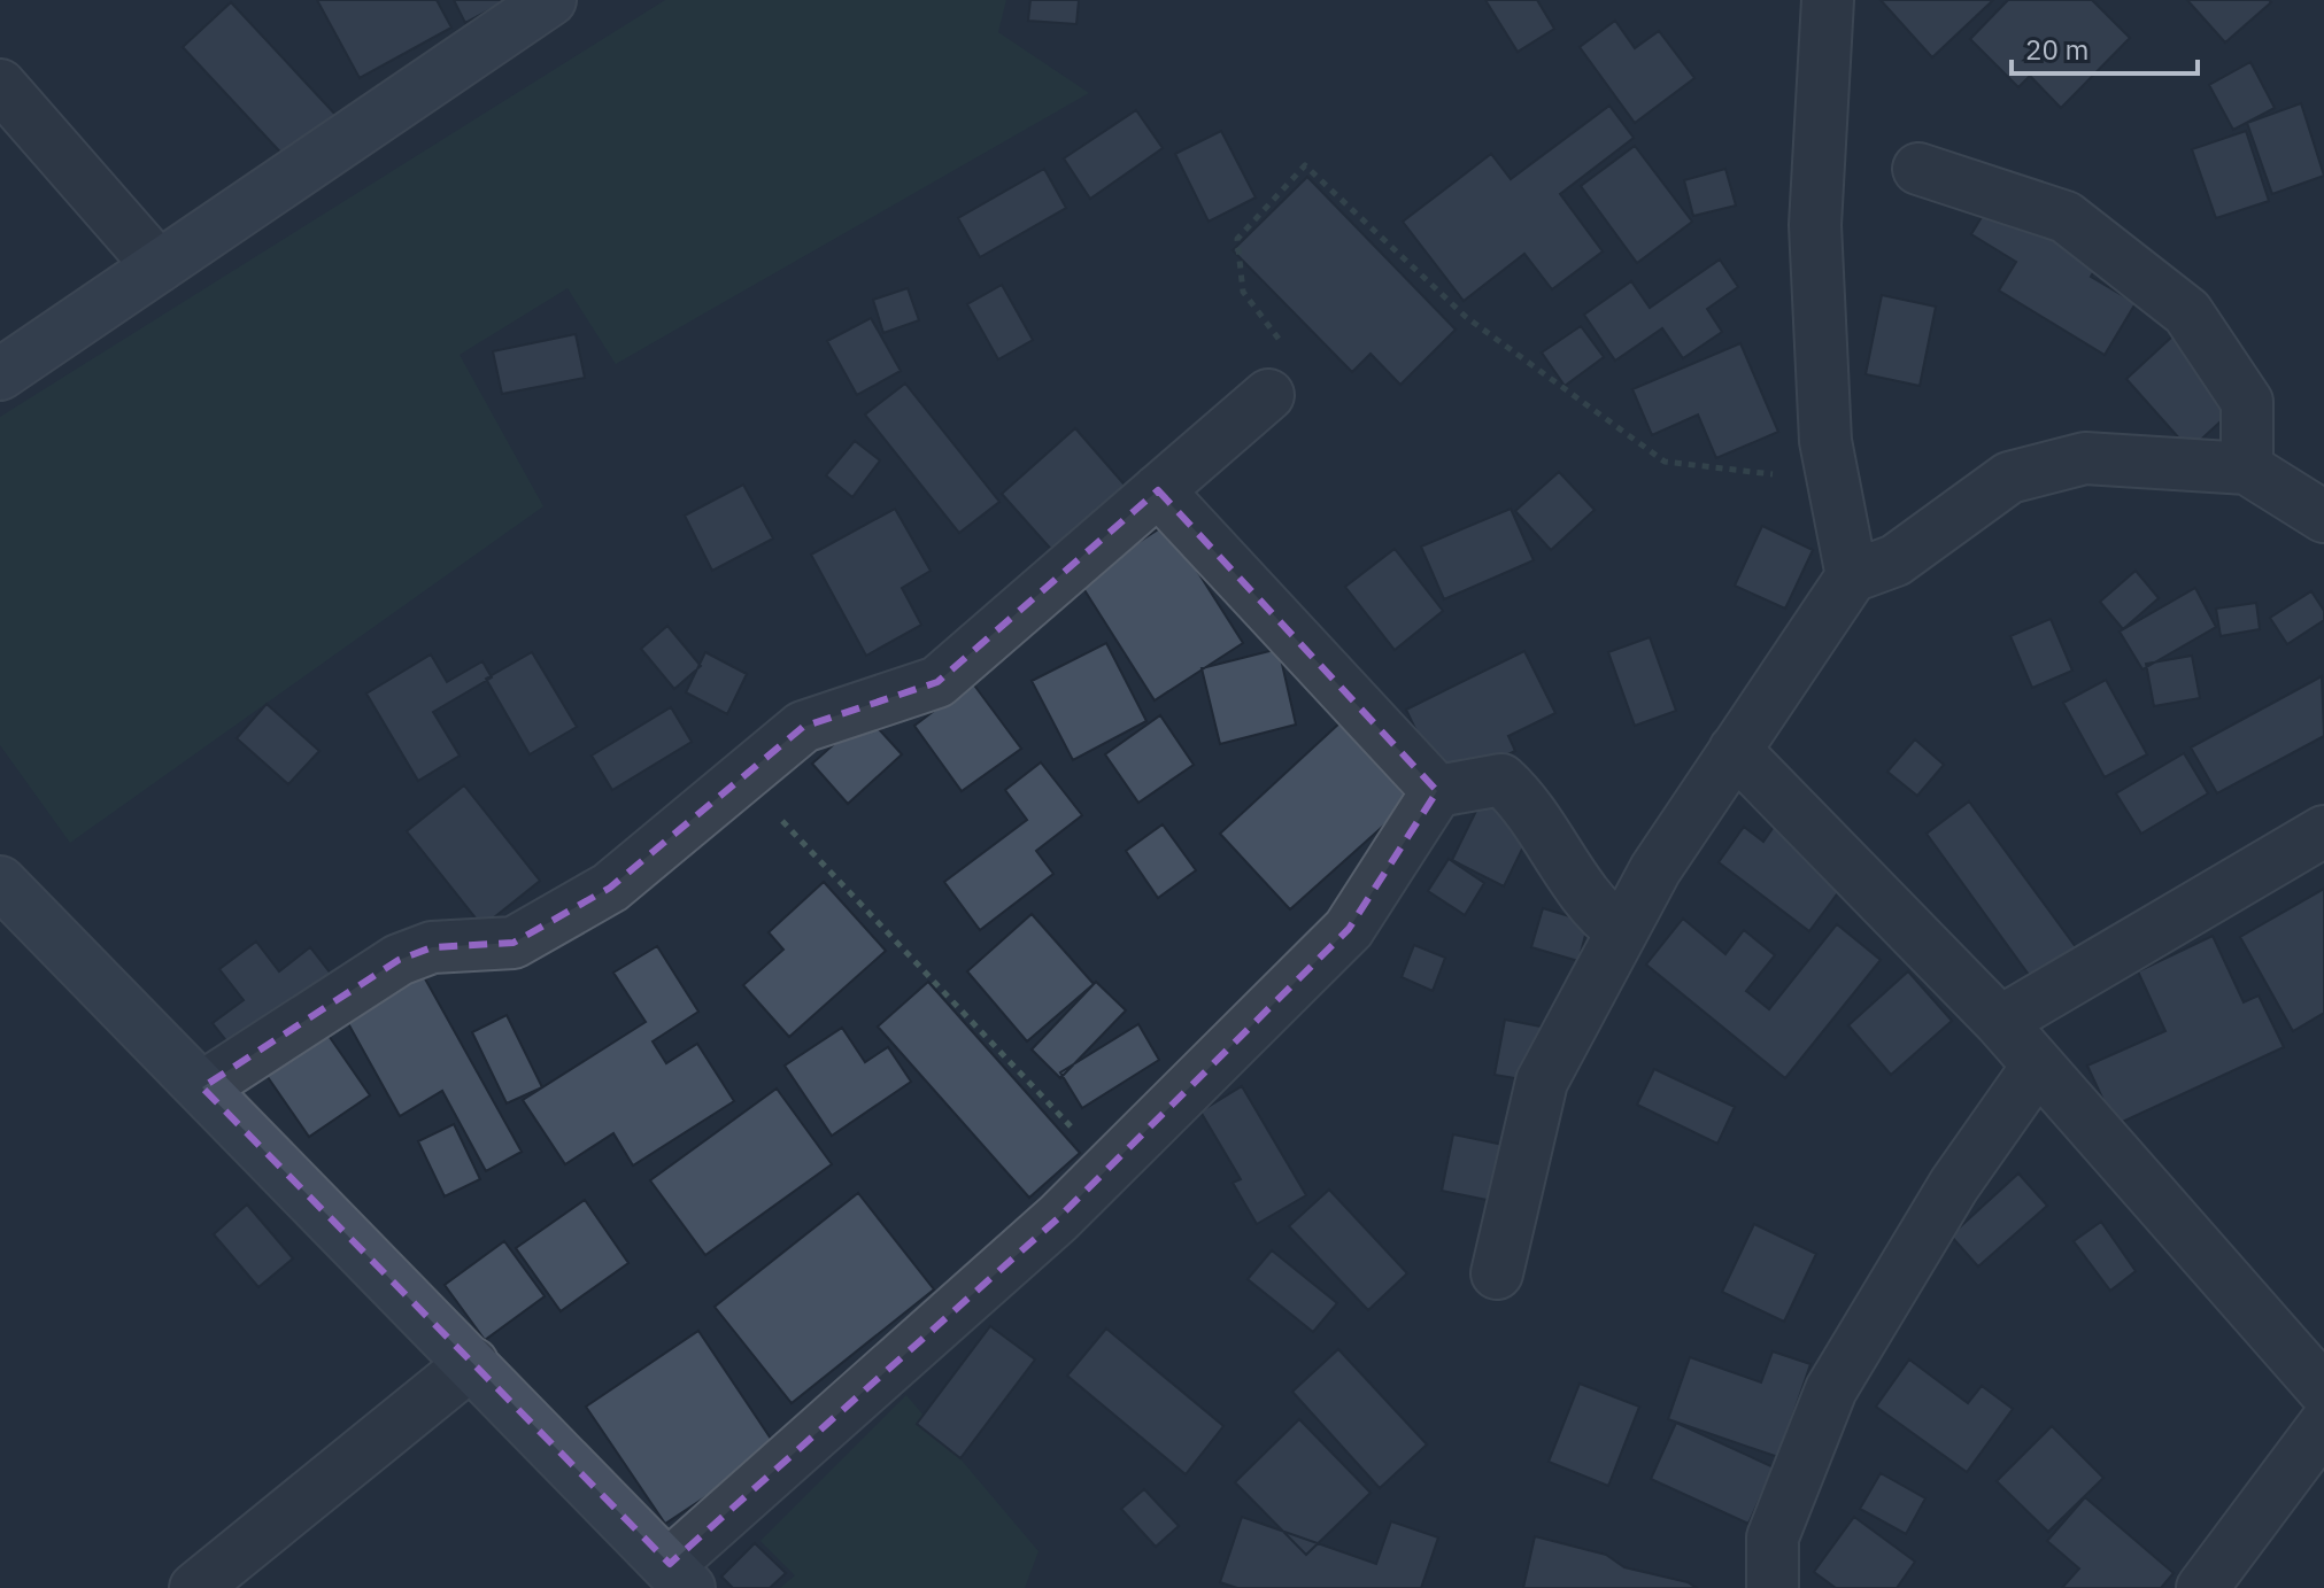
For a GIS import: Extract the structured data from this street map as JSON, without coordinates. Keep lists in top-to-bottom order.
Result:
{
  "scale_bar": "20 m"
}
